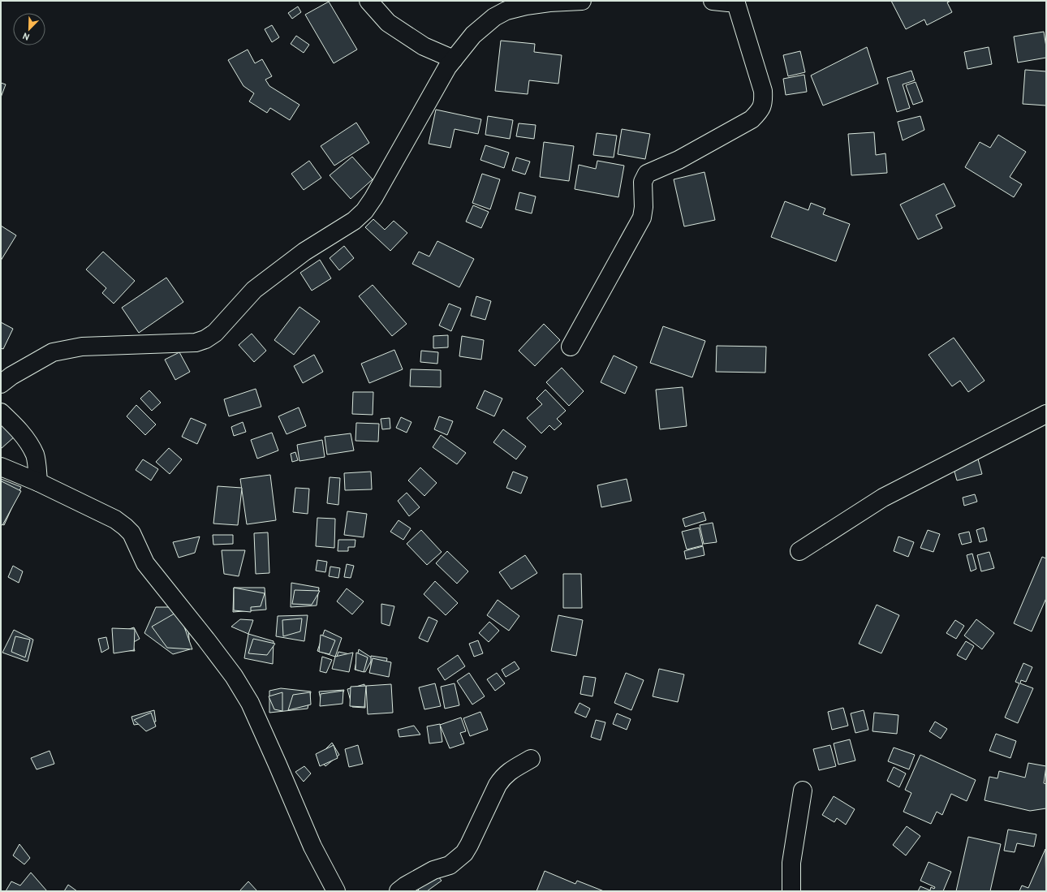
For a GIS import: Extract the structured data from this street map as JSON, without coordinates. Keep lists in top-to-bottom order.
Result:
{
  "north": "bottom left"
}
